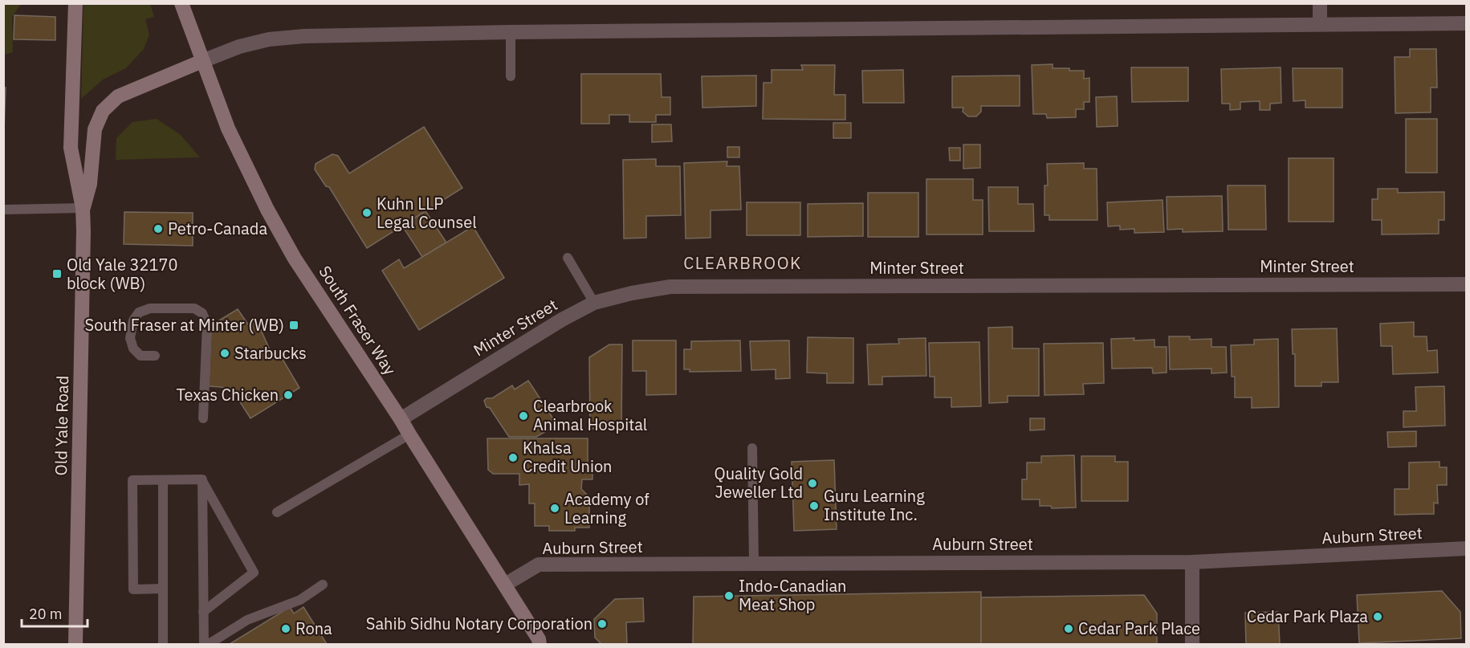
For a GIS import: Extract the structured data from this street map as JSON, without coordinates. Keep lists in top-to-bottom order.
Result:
{
  "streets": {
    "main road": ["South Fraser Way", "Old Yale Road"],
    "street": ["Minter Street", "Auburn Street"]
  },
  "crossings": [
    ["Minter Street", "South Fraser Way"],
    ["South Fraser Way", "Old Yale Road"],
    ["South Fraser Way", "Auburn Street"]
  ],
  "districts": ["CLEARBROOK"],
  "places": {
    "other": [
      "Kuhn LLP Legal Counsel",
      "Petro-Canada",
      "Starbucks",
      "Texas Chicken",
      "Clearbrook Animal Hospital",
      "Khalsa Credit Union",
      "Quality Gold Jeweller Ltd",
      "Guru Learning Institute Inc.",
      "Academy of Learning",
      "Indo-Canadian Meat Shop",
      "Cedar Park Plaza",
      "Sahib Sidhu Notary Corporation",
      "Rona",
      "Cedar Park Place"
    ],
    "transit": ["Old Yale 32170 block (WB)", "South Fraser at Minter (WB)"]
  },
  "scale_bar": "20 m"
}
